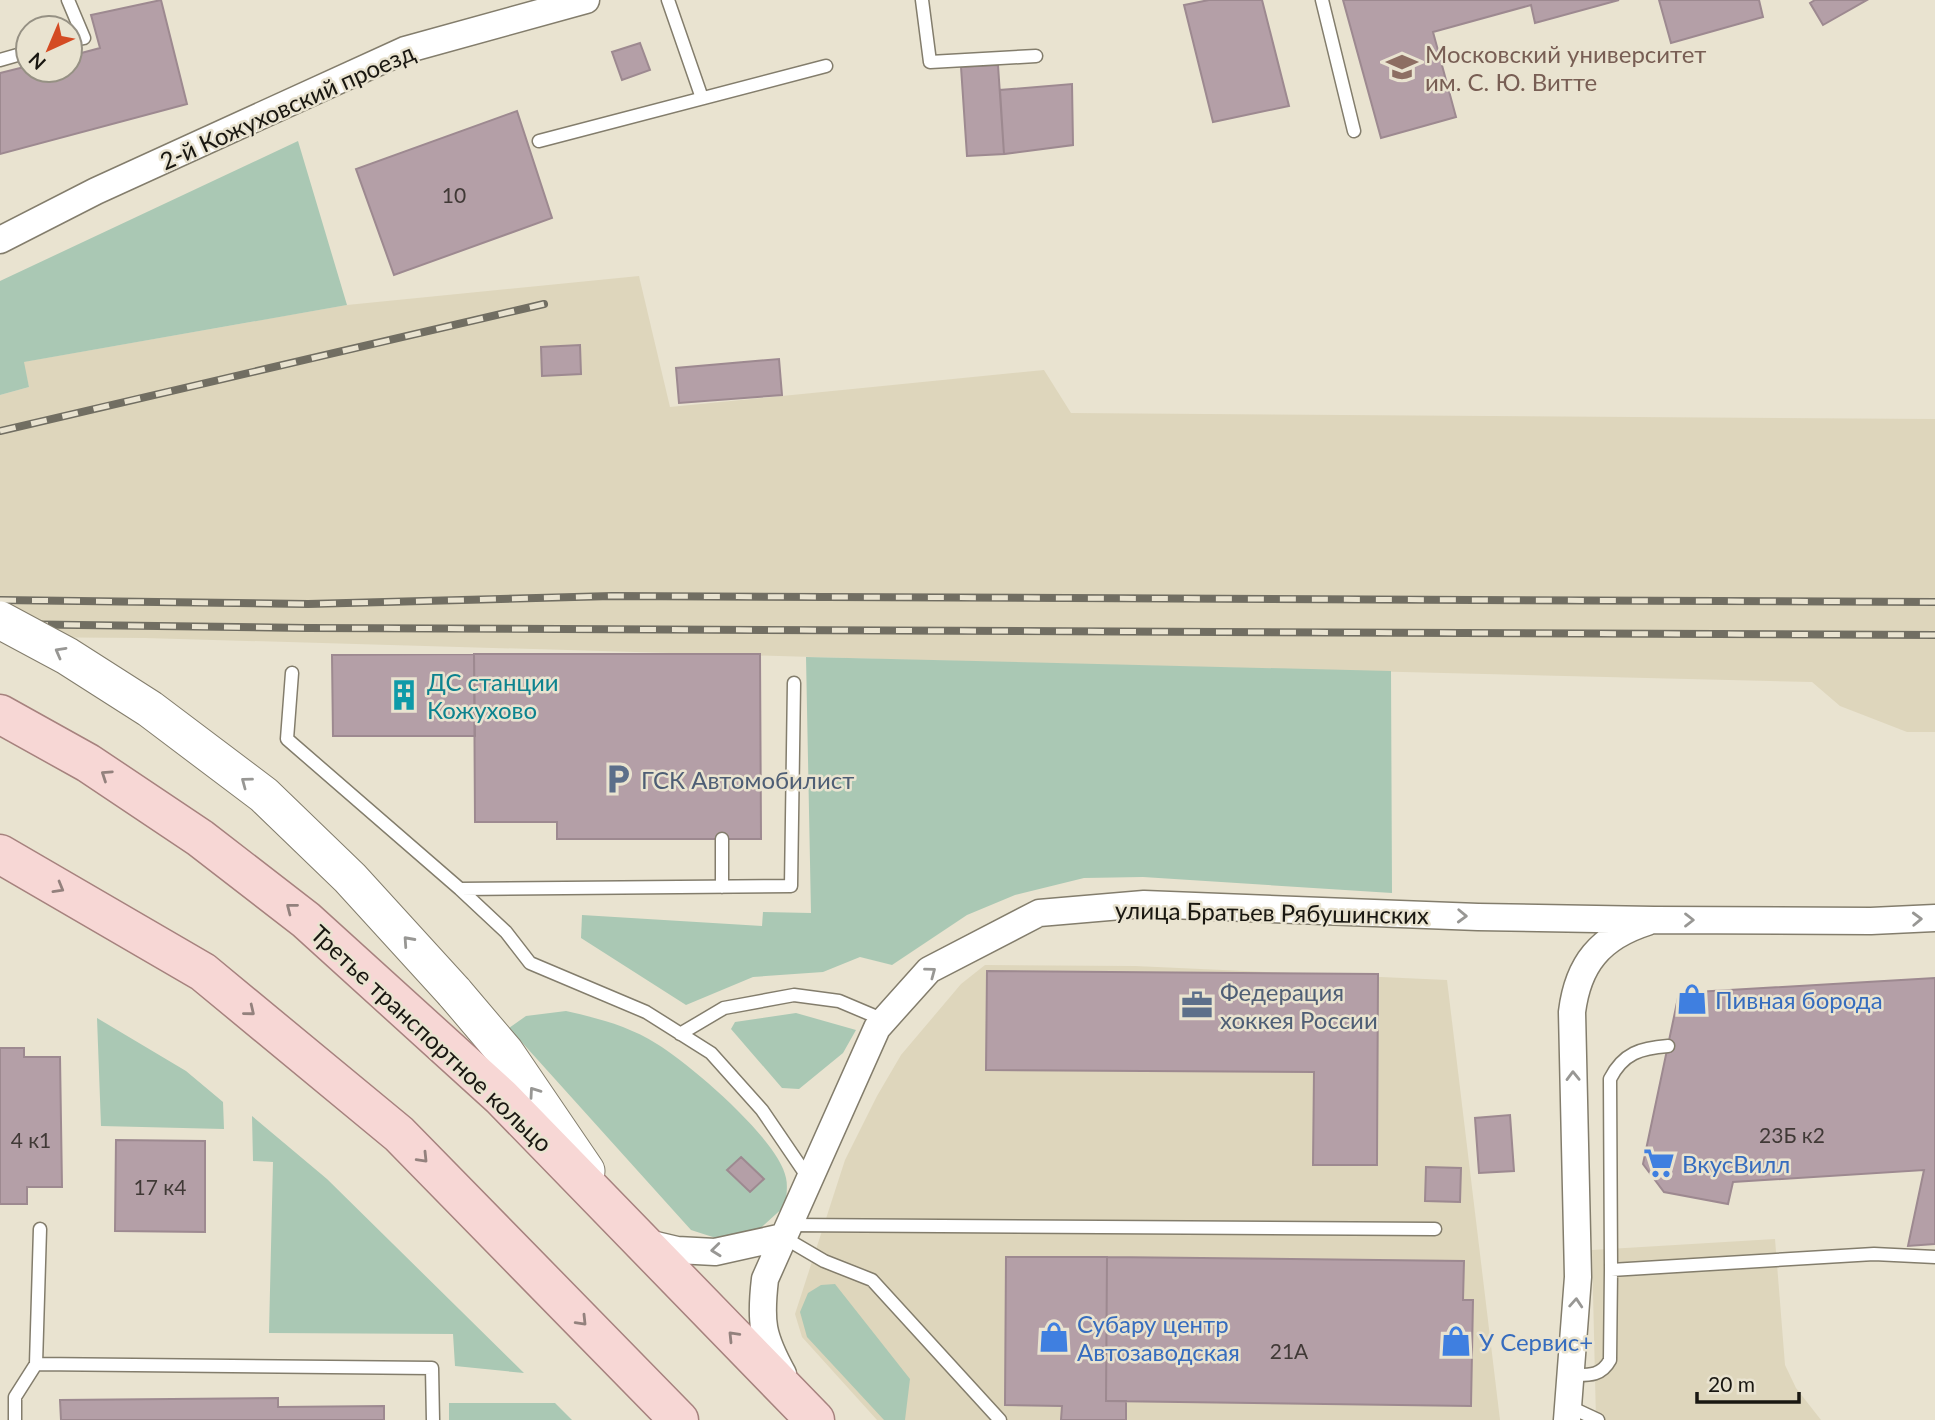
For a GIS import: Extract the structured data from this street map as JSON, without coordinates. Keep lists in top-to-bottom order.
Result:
{
  "streets": {
    "main road": ["Третье транспортное кольцо"],
    "street": ["2-й Кожуховский проезд", "улица Братьев Рябушинских"]
  },
  "crossings": [
    ["улица Братьев Рябушинских", "Третье транспортное кольцо"]
  ],
  "one_way": ["улица Братьев Рябушинских"],
  "places": {
    "school or university": ["Московский университет им. С. Ю. Витте"],
    "building": ["ДС станции Кожухово"],
    "parking": ["ГСК Автомобилист"],
    "shop": ["Пивная борода", "Субару центр Автозаводская", "У Сервис+"],
    "office": ["Федерация хоккея России"],
    "supermarket": ["ВкусВилл"]
  },
  "house_numbers": [
    "10",
    "23Б к2",
    "4 к1",
    "17 к4",
    "21А"
  ],
  "scale_bar": "20 m",
  "north": "bottom left"
}
